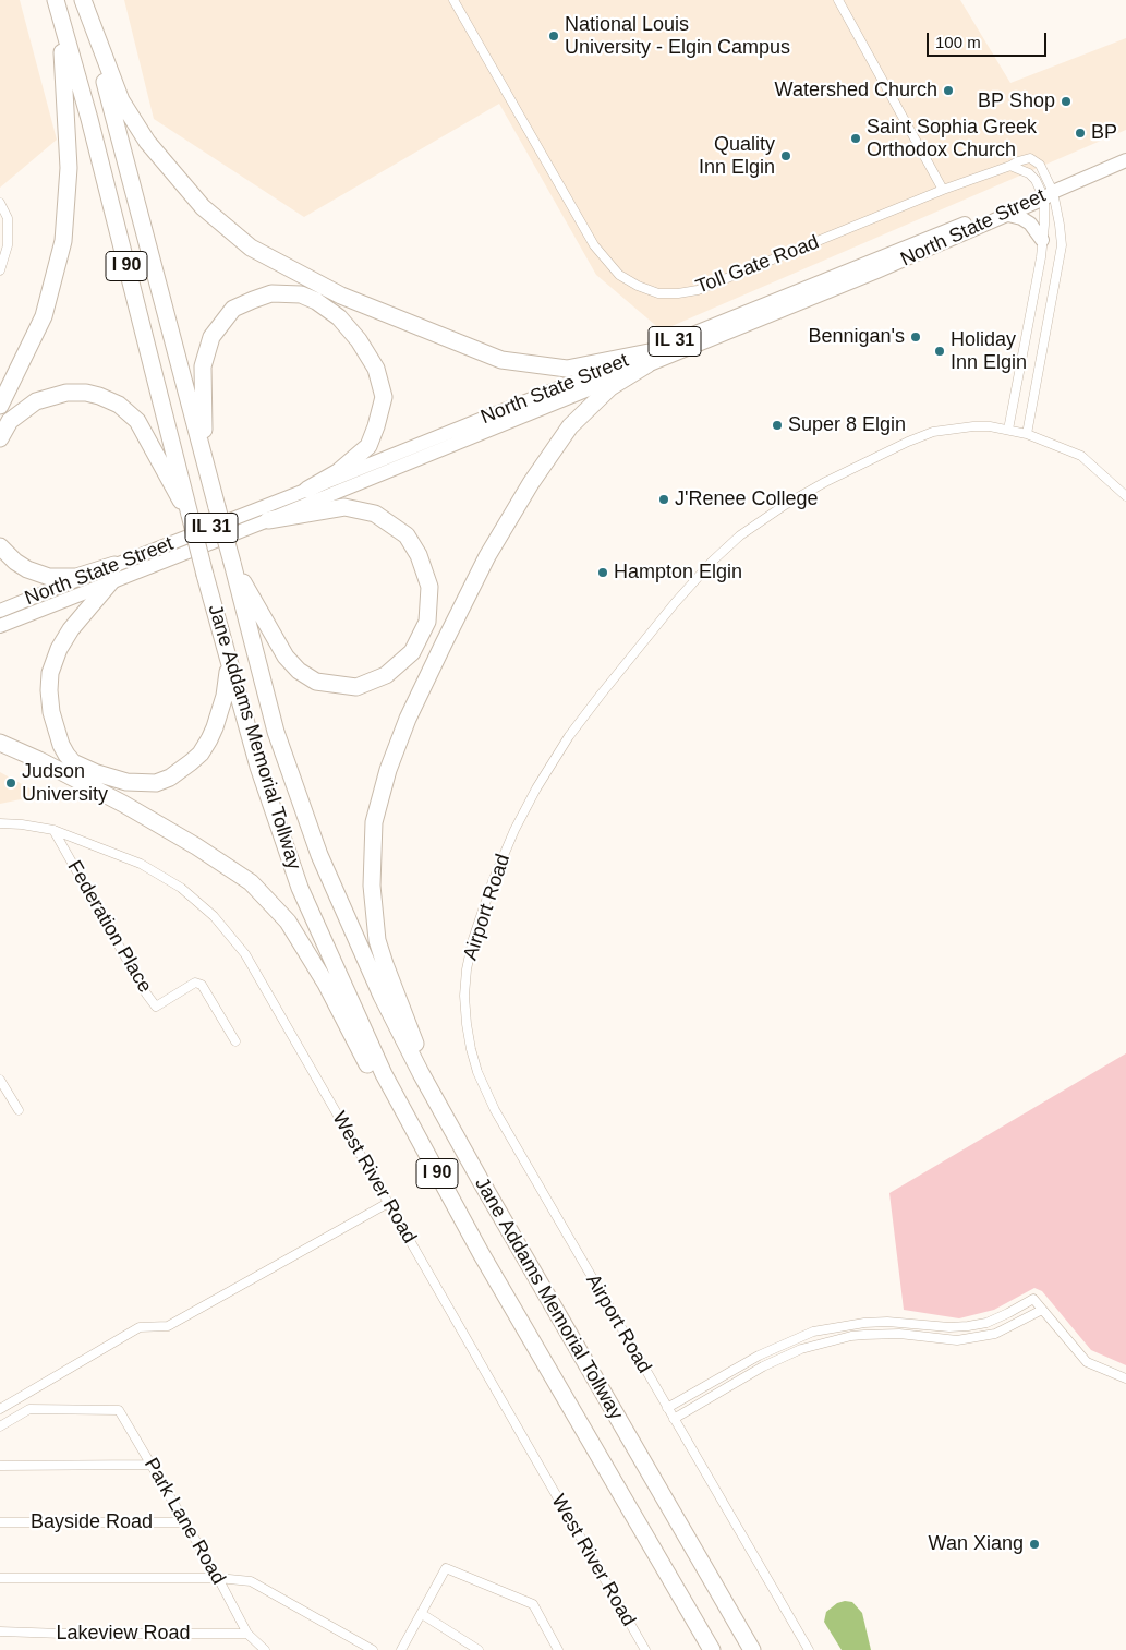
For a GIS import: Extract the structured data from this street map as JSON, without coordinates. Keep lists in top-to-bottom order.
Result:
{
  "streets": {
    "highway": ["I 90", "Jane Addams Memorial Tollway"],
    "main road": ["North State Street", "IL 31"],
    "street": [
      "Toll Gate Road",
      "Airport Road",
      "Federation Place",
      "West River Road",
      "Park Lane Road",
      "Bayside Road",
      "Lakeview Road"
    ]
  },
  "crossings": [
    ["North State Street", "Toll Gate Road"],
    ["North State Street", "IL 31"],
    ["Toll Gate Road", "IL 31"],
    ["Toll Gate Road", "Airport Road"],
    ["Federation Place", "West River Road"],
    ["Park Lane Road", "Bayside Road"],
    ["Park Lane Road", "Lakeview Road"]
  ],
  "places": [
    "National Louis University - Elgin Campus",
    "Watershed Church",
    "BP Shop",
    "BP",
    "Saint Sophia Greek Orthodox Church",
    "Quality Inn Elgin",
    "Bennigan's",
    "Holiday Inn Elgin",
    "Super 8 Elgin",
    "J'Renee College",
    "Hampton Elgin",
    "Judson University",
    "Wan Xiang"
  ],
  "scale_bar": "100 m"
}
